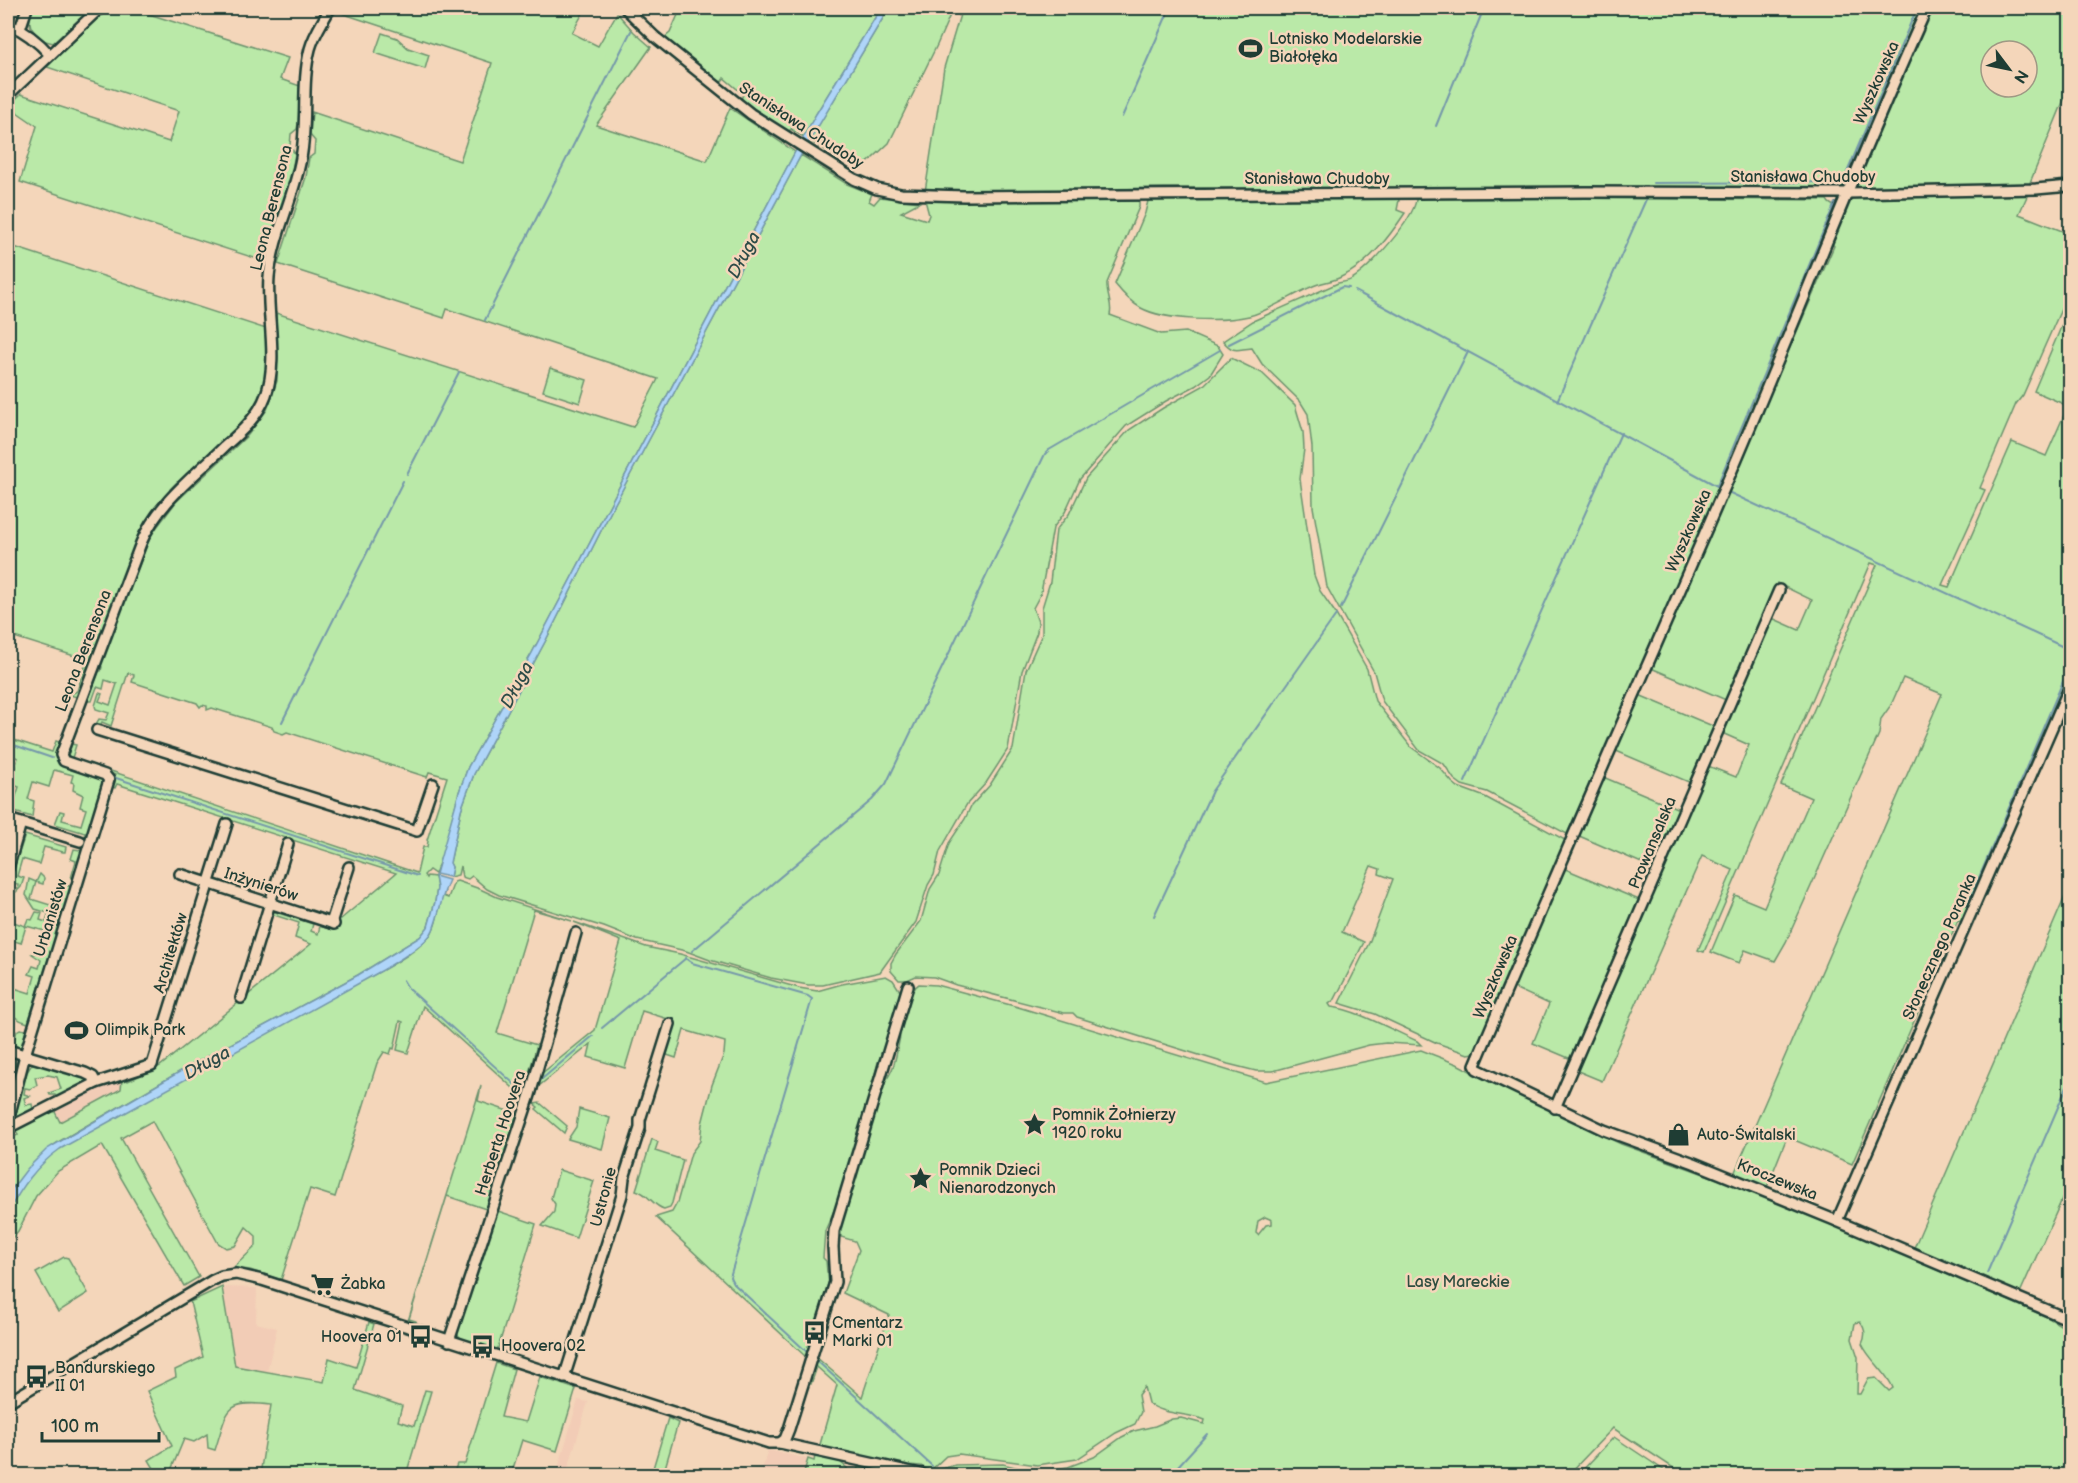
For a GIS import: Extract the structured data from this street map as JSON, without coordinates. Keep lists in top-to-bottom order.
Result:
{
  "streets": {
    "street": [
      "Wyszkowska",
      "Stanisława Chudoby",
      "Leona Berensona",
      "Prowansalska",
      "Inżynierów",
      "Urbanistów",
      "Słonecznego Poranka",
      "Architektów",
      "Herberta Hoovera",
      "Kroczewska",
      "Ustronie"
    ]
  },
  "crossings": [
    ["Wyszkowska", "Stanisława Chudoby"],
    ["Wyszkowska", "Kroczewska"],
    ["Leona Berensona", "Urbanistów"],
    ["Prowansalska", "Kroczewska"],
    ["Inżynierów", "Architektów"],
    ["Słonecznego Poranka", "Kroczewska"]
  ],
  "water": ["Długa"],
  "parks": ["Lasy Mareckie"],
  "places": {
    "sports": ["Lotnisko Modelarskie Białołęka", "Olimpik Park"],
    "place": ["Pomnik Żołnierzy 1920 roku", "Pomnik Dzieci Nienarodzonych"],
    "shop": ["Auto-Świtalski"],
    "supermarket": ["Żabka"],
    "bus stop": [
      "Cmentarz Marki 01",
      "Hoovera 01",
      "Hoovera 02",
      "Bandurskiego II 01"
    ]
  },
  "scale_bar": "100 m",
  "north": "bottom right"
}
